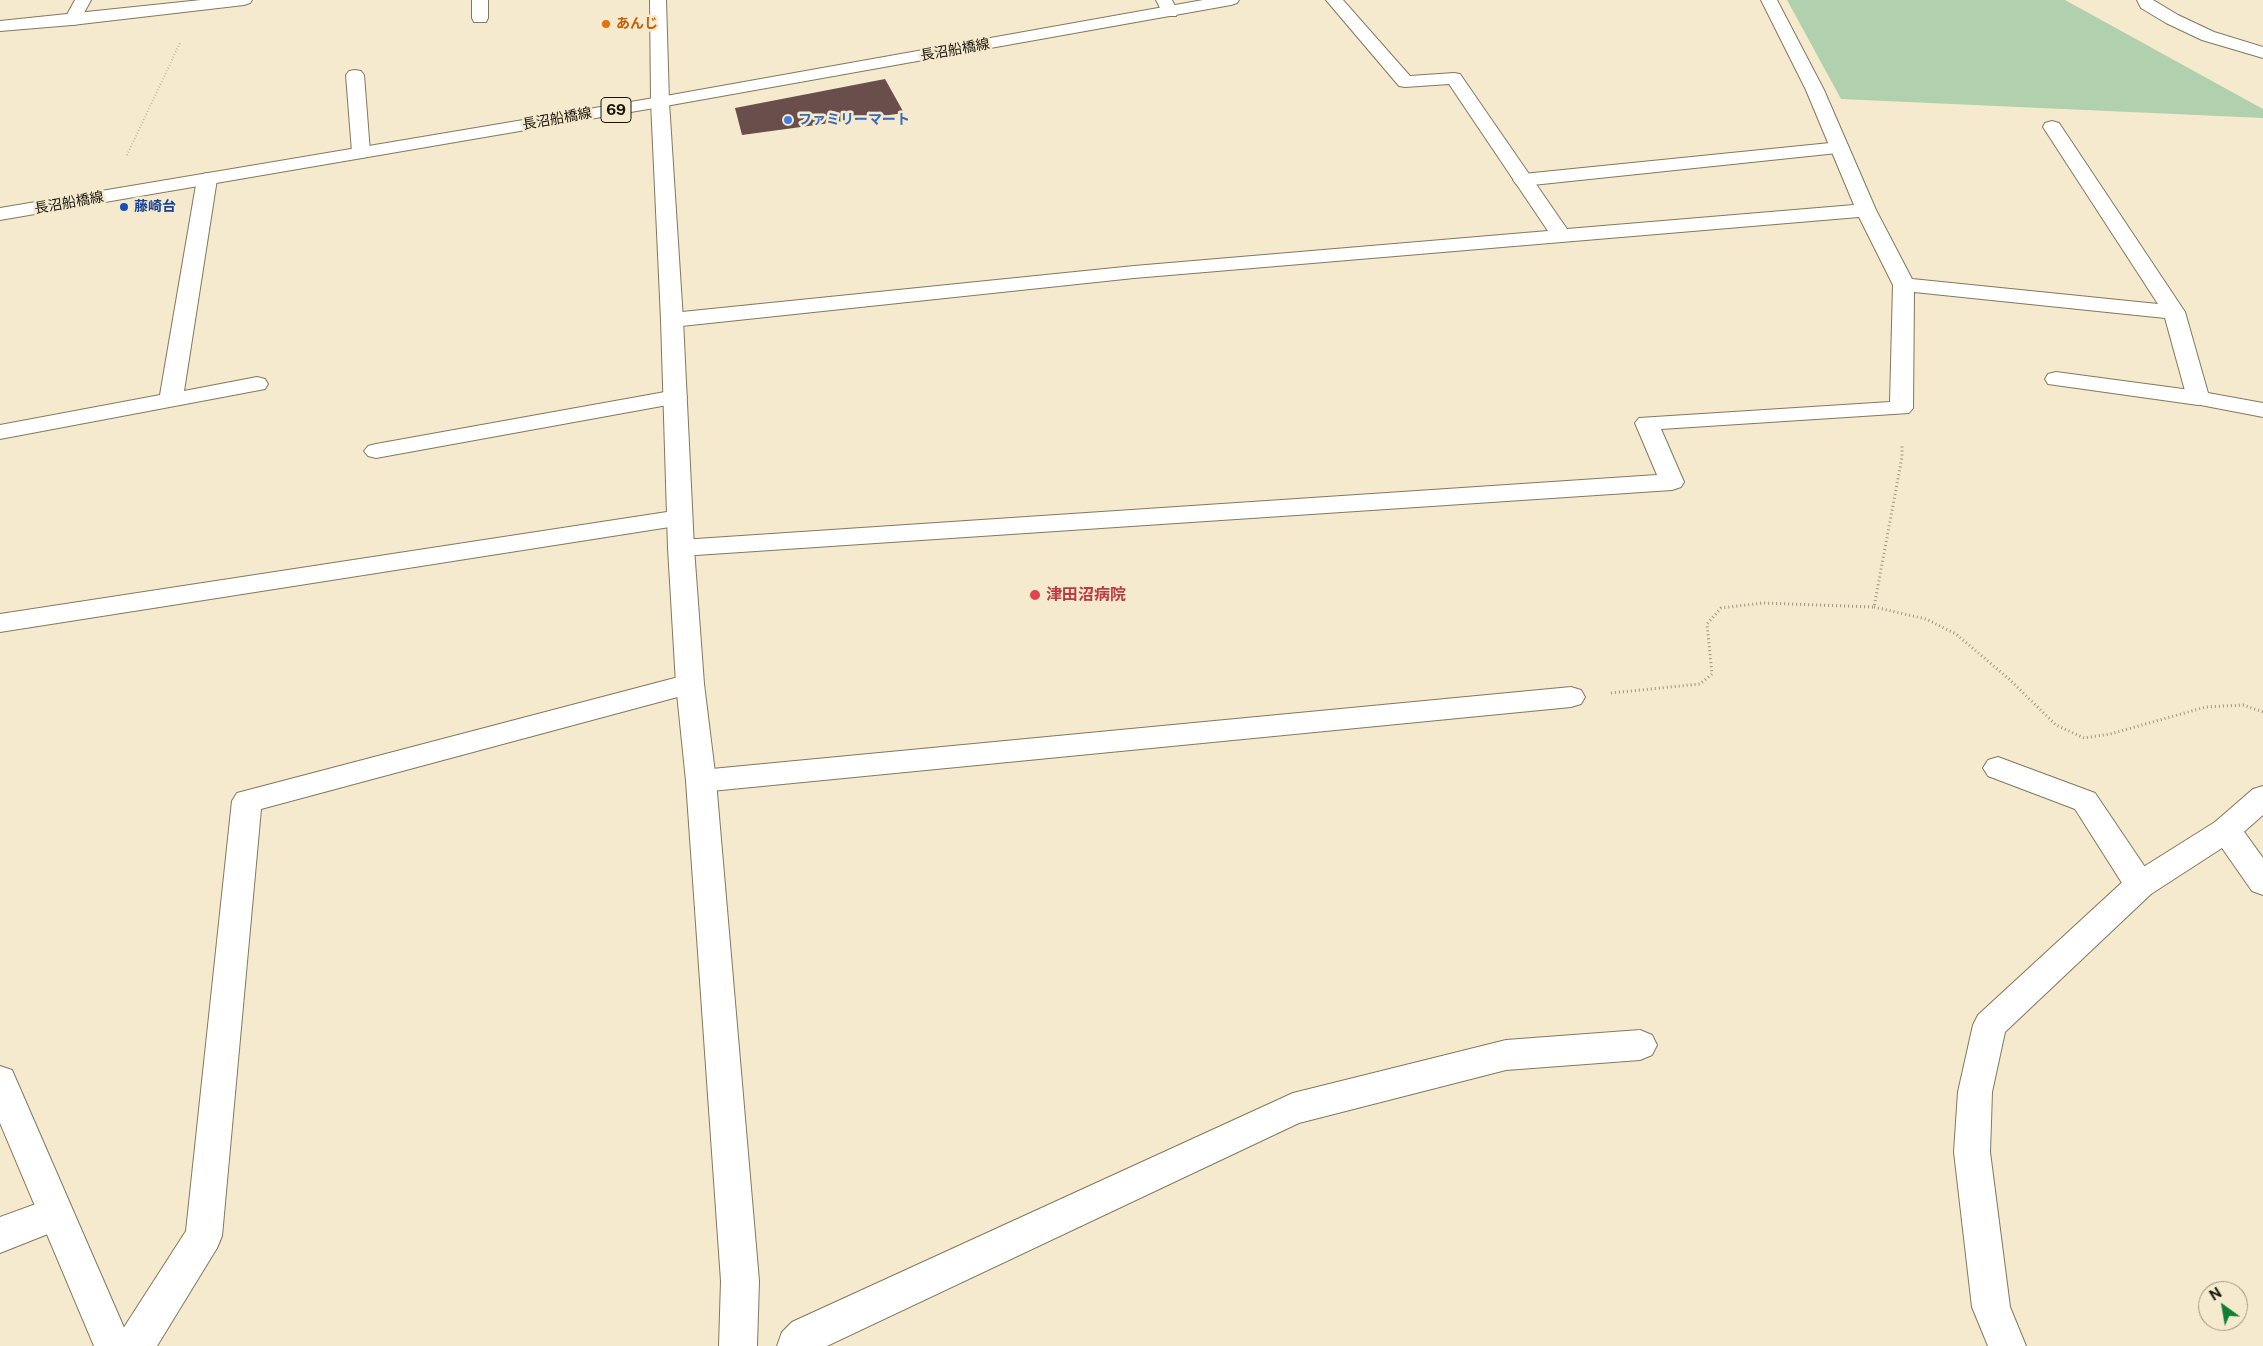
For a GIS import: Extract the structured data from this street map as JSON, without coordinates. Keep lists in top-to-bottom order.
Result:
{
  "streets": {
    "street": ["長沼船橋線", "69"]
  },
  "places": [
    "あんじ",
    "ファミリーマート",
    "藤崎台",
    "津田沼病院"
  ],
  "north": "top left"
}
